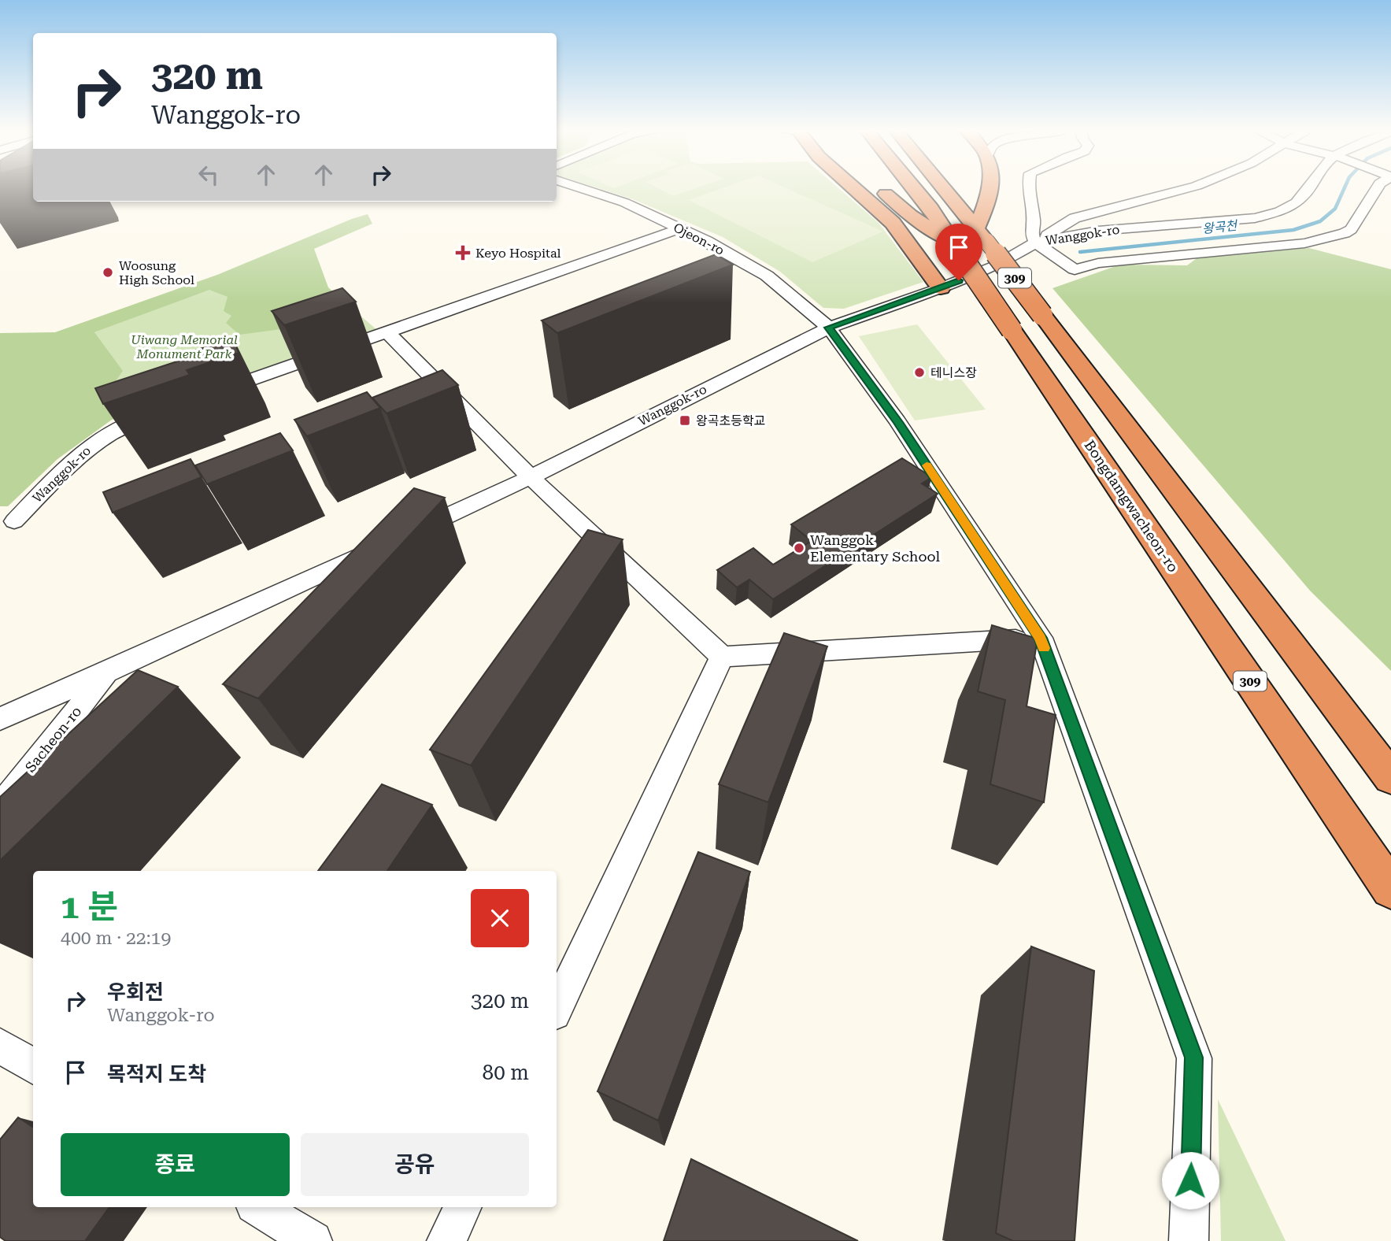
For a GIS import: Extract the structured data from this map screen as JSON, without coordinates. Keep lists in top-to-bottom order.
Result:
{
  "streets": {
    "highway": ["309", "Bongdamgwacheon-ro"],
    "street": ["Wanggok-ro", "Ojeon-ro", "Sacheon-ro"]
  },
  "crossings": [
    ["Wanggok-ro", "Ojeon-ro"]
  ],
  "water": ["왕곡천"],
  "parks": ["Uiwang Memorial Monument Park"],
  "places": {
    "health": ["Keyo Hospital"],
    "other": ["Woosung High School", "테니스장", "Wanggok Elementary School"],
    "transit": ["왕곡초등학교"]
  },
  "page": {
    "turn": ["320 m", "Wanggok-ro"],
    "heading": ["1 분", "400 m · 22:19"],
    "list": [
      {
        "name": "우회전",
        "note": "Wanggok-ro",
        "value": "320 m"
      },
      {
        "name": "목적지 도착",
        "value": "80 m"
      }
    ],
    "buttons": ["종료", "공유"]
  }
}
